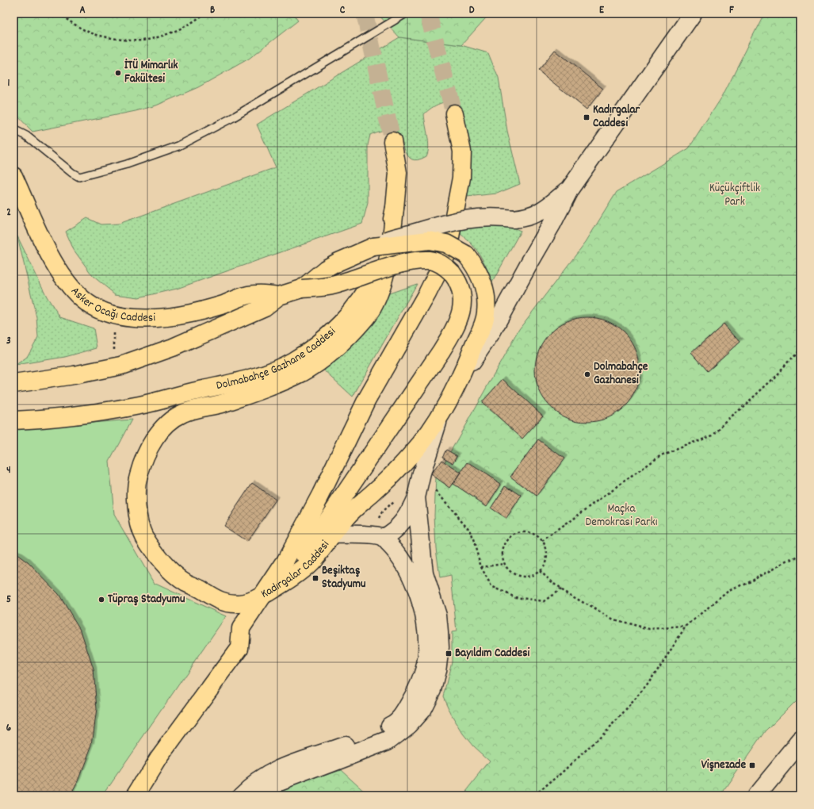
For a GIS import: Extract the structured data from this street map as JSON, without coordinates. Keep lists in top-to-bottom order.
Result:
{
  "streets": {
    "main road": ["Asker Ocağı Caddesi", "Dolmabahçe Gazhane Caddesi", "Kadırgalar Caddesi"]
  },
  "parks": ["Küçükçiftlik Park", "Maçka Demokrasi Parkı"],
  "places": {
    "other": ["İTÜ Mimarlık Fakültesi", "Dolmabahçe Gazhanesi", "Tüpraş Stadyumu"],
    "transit": [
      "Kadırgalar Caddesi",
      "Beşiktaş Stadyumu",
      "Bayıldım Caddesi",
      "Vişnezade"
    ]
  },
  "grid": {
    "columns": [
      "A",
      "B",
      "C",
      "D",
      "E",
      "F"
    ],
    "rows": [
      "1",
      "2",
      "3",
      "4",
      "5",
      "6"
    ]
  }
}
